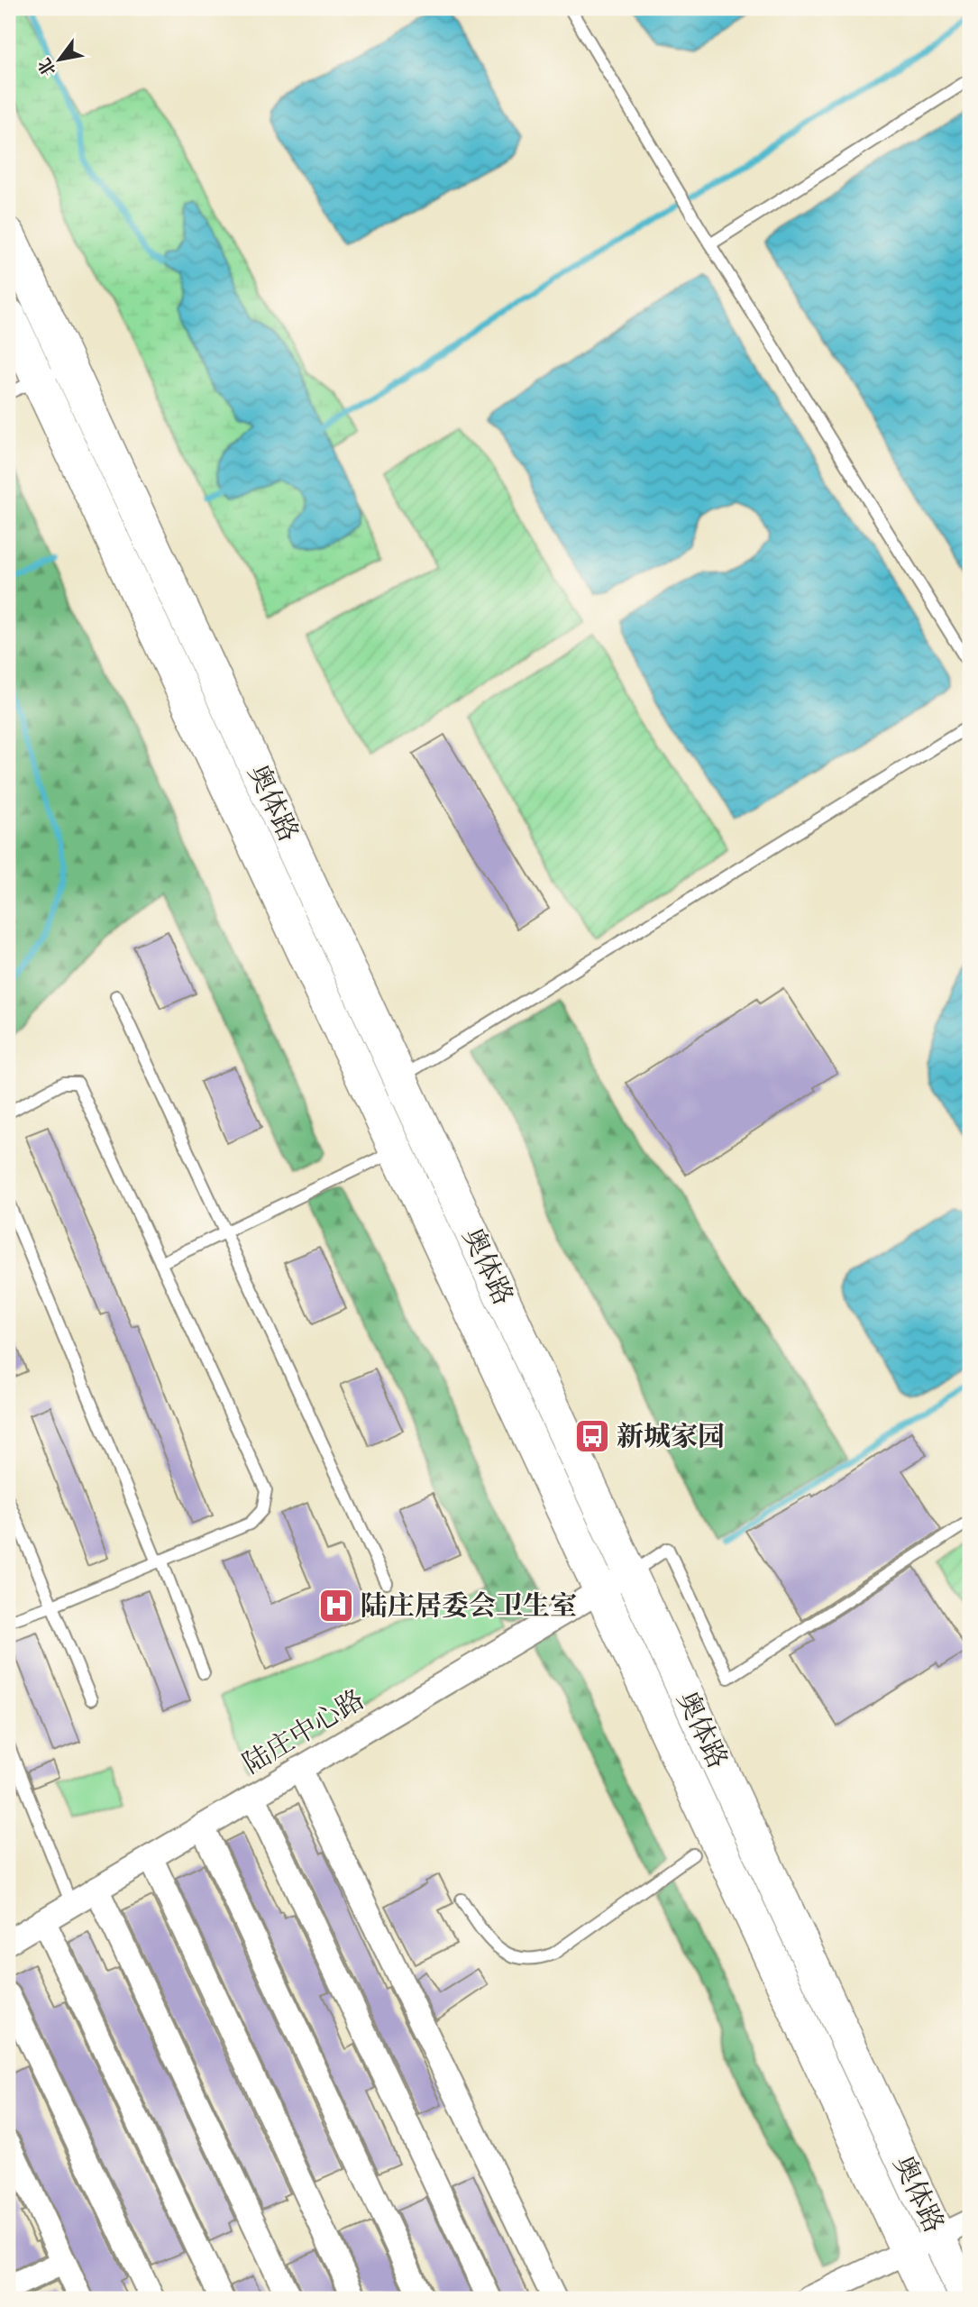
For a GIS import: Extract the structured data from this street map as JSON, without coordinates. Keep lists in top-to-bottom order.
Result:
{
  "streets": {
    "main road": ["奥体路"],
    "street": ["陆庄中心路"]
  },
  "crossings": [
    ["奥体路", "陆庄中心路"]
  ],
  "places": {
    "bus stop": ["新城家园"],
    "hospital": ["陆庄居委会卫生室"]
  },
  "north": "bottom left"
}
